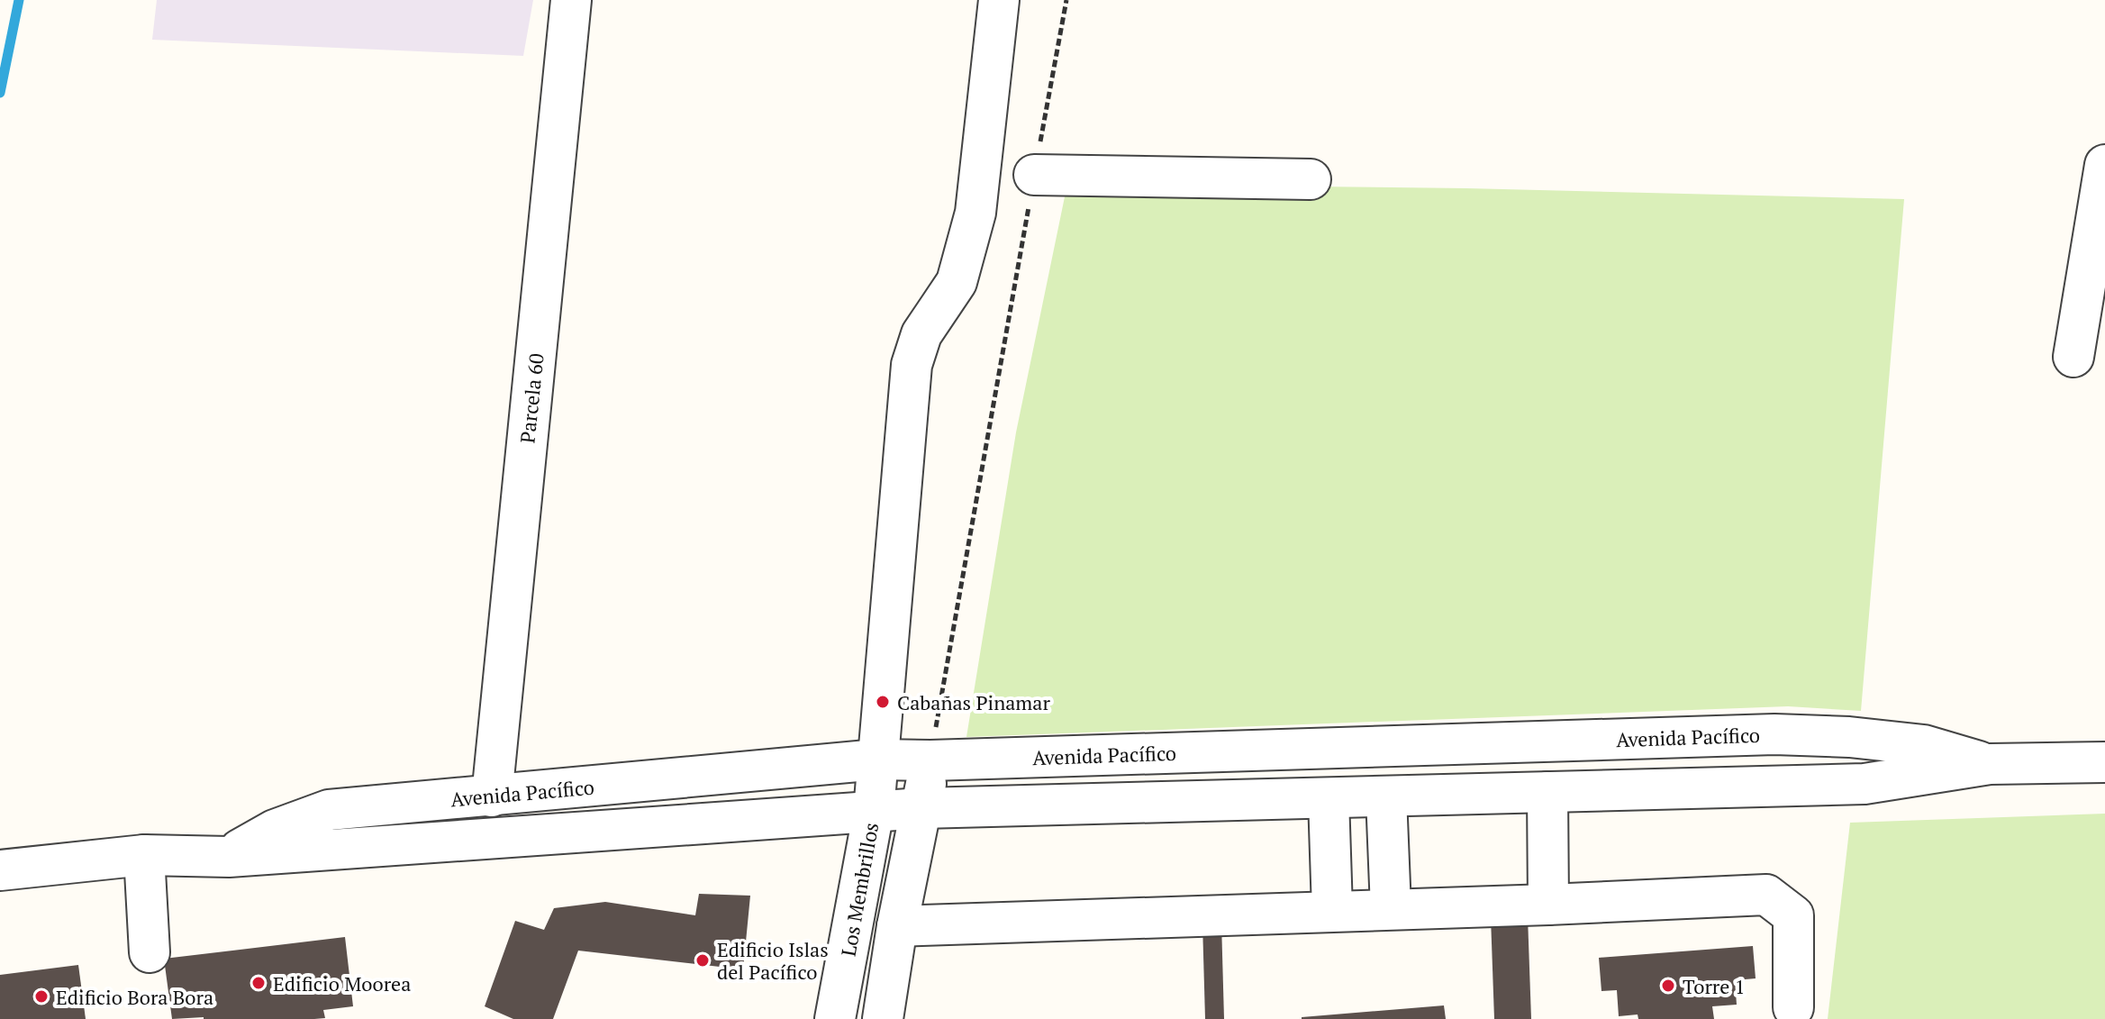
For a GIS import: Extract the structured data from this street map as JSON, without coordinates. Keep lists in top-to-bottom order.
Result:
{
  "streets": {
    "street": ["Parcela 60", "Avenida Pacífico", "Los Membrillos"]
  },
  "crossings": [
    ["Parcela 60", "Avenida Pacífico"],
    ["Avenida Pacífico", "Los Membrillos"]
  ],
  "places": [
    "Cabañas Pinamar",
    "Edificio Islas del Pacífico",
    "Edificio Moorea",
    "Torre 1",
    "Edificio Bora Bora"
  ]
}
